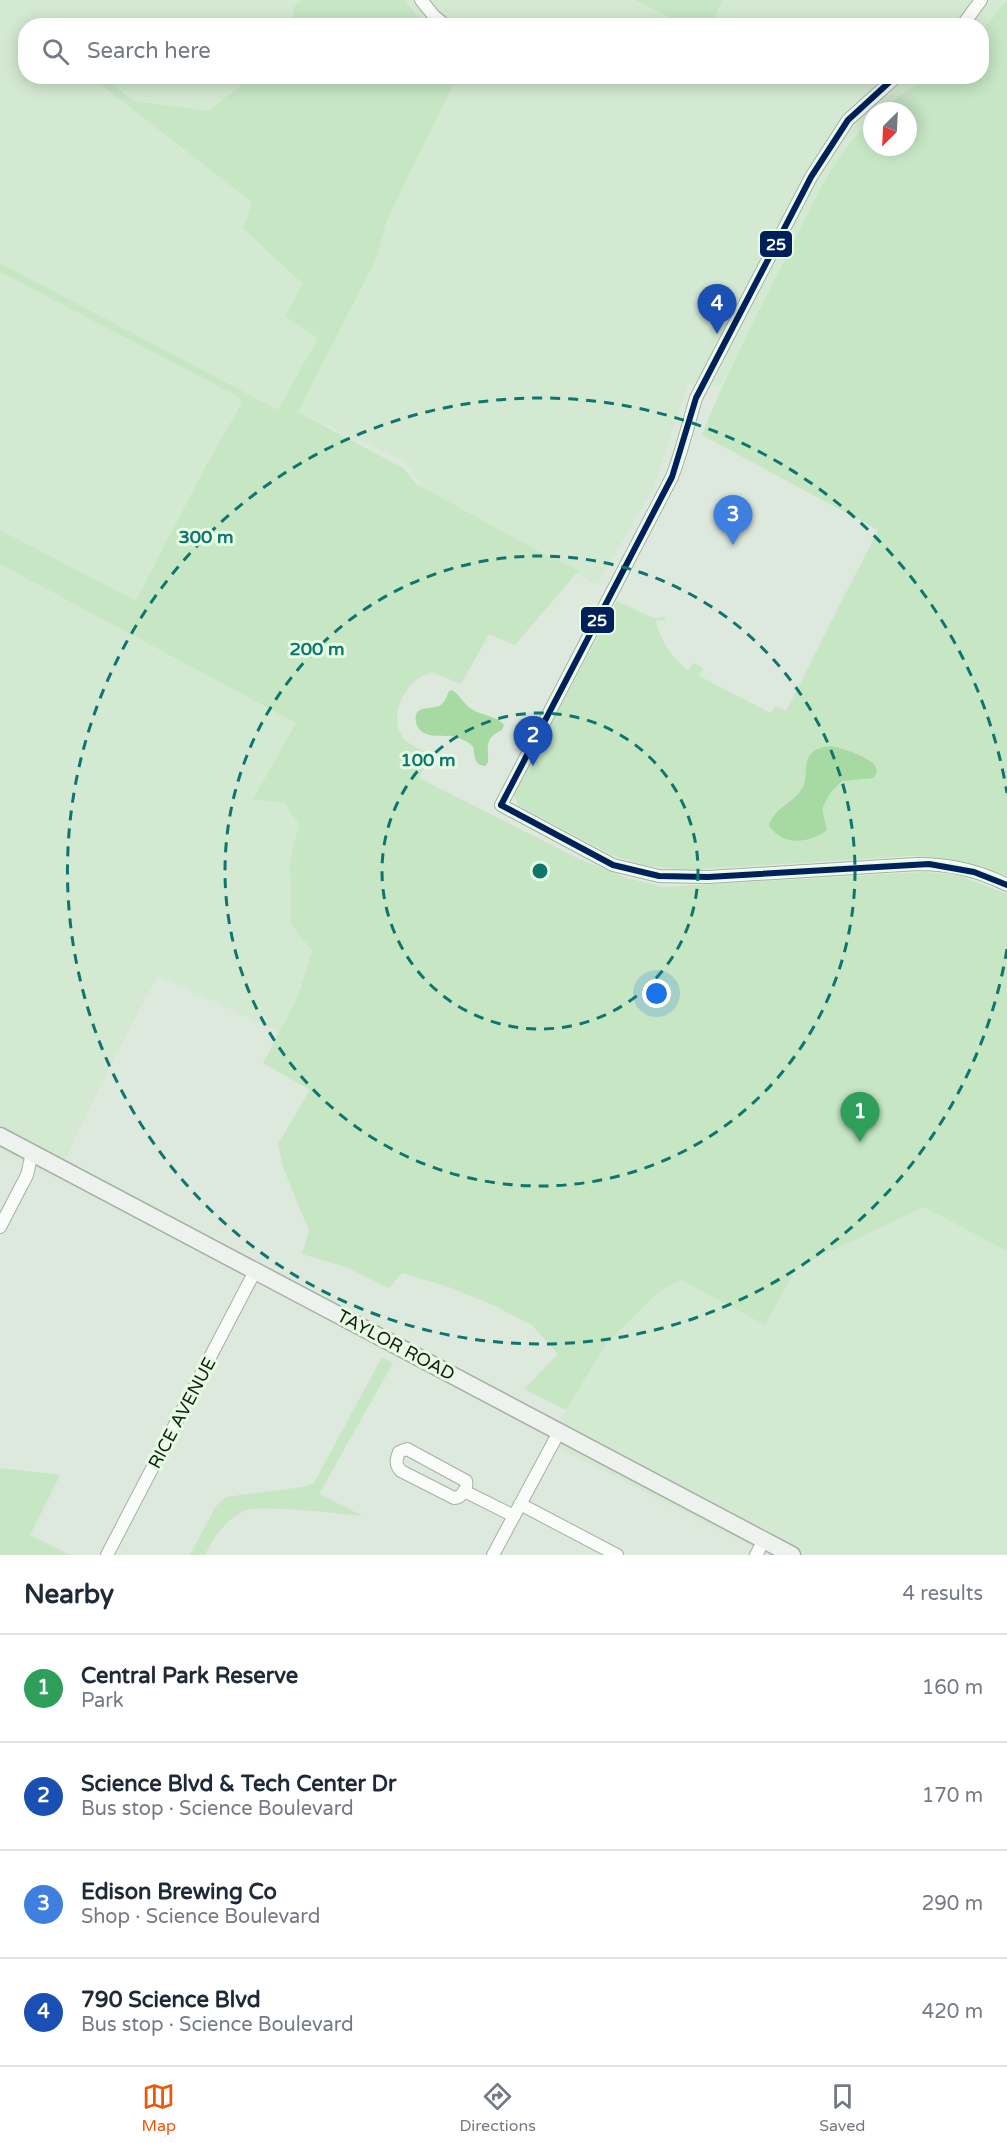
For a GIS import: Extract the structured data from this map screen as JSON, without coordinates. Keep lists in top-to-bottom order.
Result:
{
  "streets": {
    "main road": ["TAYLOR ROAD"],
    "street": ["RICE AVENUE"]
  },
  "crossings": [
    ["TAYLOR ROAD", "RICE AVENUE"]
  ],
  "lines": ["transit line 25"],
  "north": "bottom left",
  "page": {
    "search": "Search here",
    "pins": [
      "4",
      "3",
      "2",
      "1"
    ],
    "heading": ["Nearby", "4 results"],
    "list": [
      {
        "mark": "1",
        "name": "Central Park Reserve",
        "note": "Park",
        "value": "160 m"
      },
      {
        "mark": "2",
        "name": "Science Blvd & Tech Center Dr",
        "note": "Bus stop · Science Boulevard",
        "value": "170 m"
      },
      {
        "mark": "3",
        "name": "Edison Brewing Co",
        "note": "Shop · Science Boulevard",
        "value": "290 m"
      },
      {
        "mark": "4",
        "name": "790 Science Blvd",
        "note": "Bus stop · Science Boulevard",
        "value": "420 m"
      }
    ],
    "nav": ["Map", "Directions", "Saved"]
  },
  "rings": ["300 m", "200 m", "100 m"]
}
